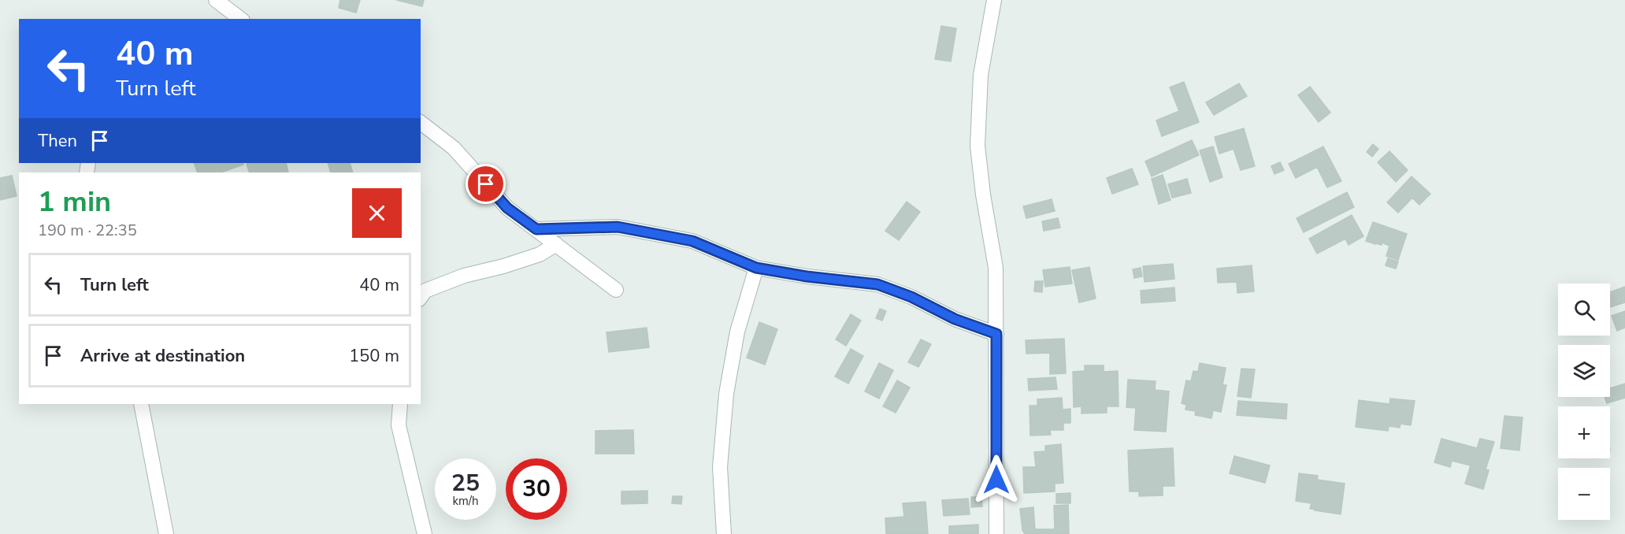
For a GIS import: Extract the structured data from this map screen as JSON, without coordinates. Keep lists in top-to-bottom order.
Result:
{
  "page": {
    "turn": ["40 m", "Turn left"],
    "then": "Then",
    "heading": ["1 min", "190 m · 22:35"],
    "list": [
      {
        "name": "Turn left",
        "value": "40 m"
      },
      {
        "name": "Arrive at destination",
        "value": "150 m"
      }
    ],
    "map_buttons": ["+", "−"],
    "speed": "25 km/h",
    "limit": "30"
  }
}
